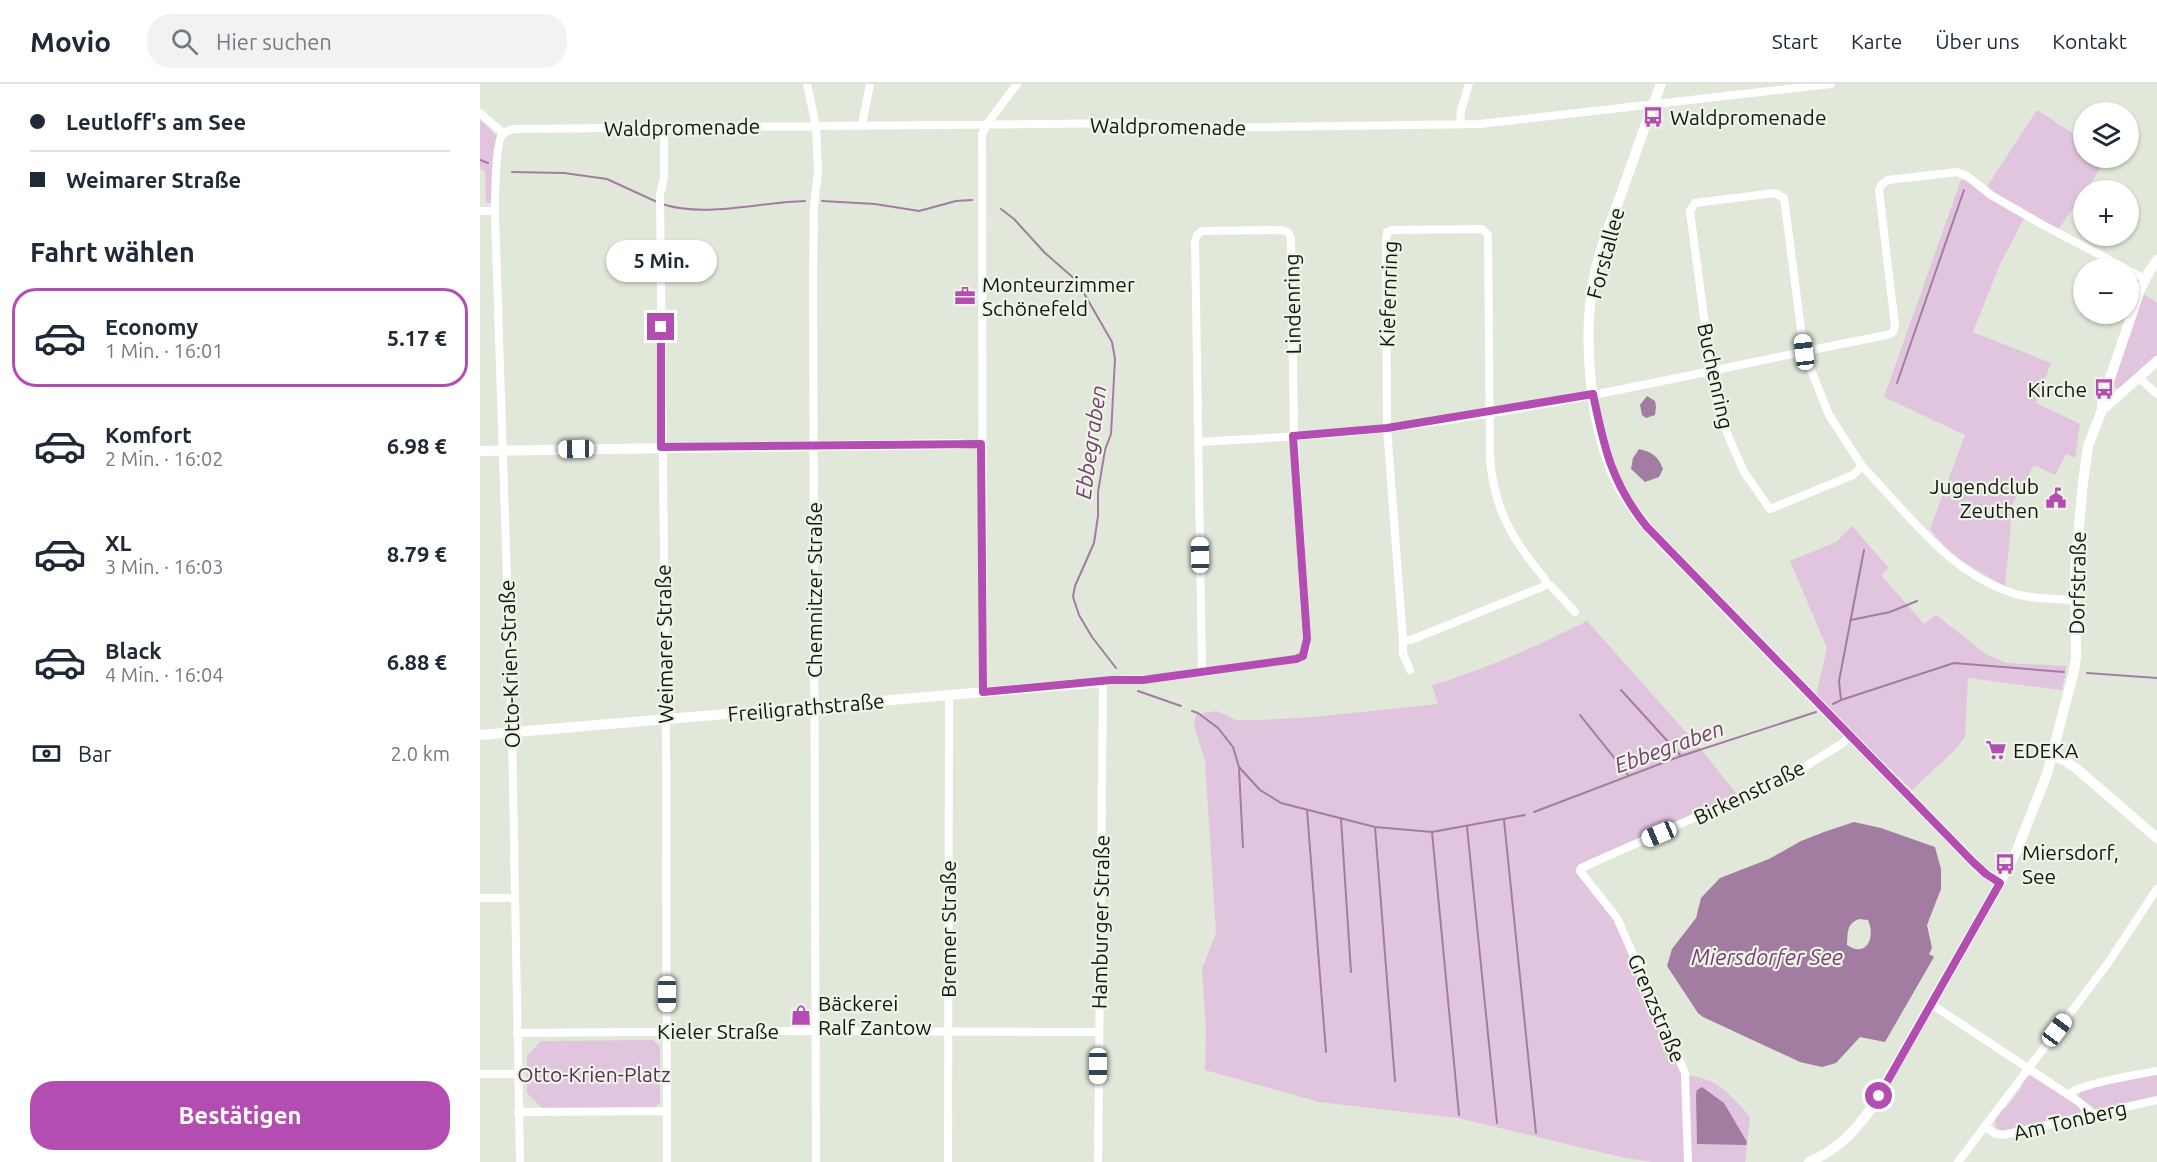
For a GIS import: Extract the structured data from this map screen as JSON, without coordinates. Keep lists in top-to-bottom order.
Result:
{
  "streets": {
    "street": [
      "Waldpromenade",
      "Forstallee",
      "Kiefernring",
      "Lindenring",
      "Buchenring",
      "Dorfstraße",
      "Chemnitzer Straße",
      "Weimarer Straße",
      "Otto-Krien-Straße",
      "Freiligrathstraße",
      "Birkenstraße",
      "Hamburger Straße",
      "Bremer Straße",
      "Grenzstraße",
      "Kieler Straße",
      "Am Tonberg"
    ]
  },
  "crossings": [
    ["Waldpromenade", "Forstallee"],
    ["Waldpromenade", "Chemnitzer Straße"],
    ["Waldpromenade", "Weimarer Straße"],
    ["Waldpromenade", "Otto-Krien-Straße"],
    ["Forstallee", "Dorfstraße"],
    ["Forstallee", "Birkenstraße"],
    ["Lindenring", "Freiligrathstraße"],
    ["Chemnitzer Straße", "Freiligrathstraße"],
    ["Chemnitzer Straße", "Kieler Straße"],
    ["Weimarer Straße", "Freiligrathstraße"],
    ["Weimarer Straße", "Kieler Straße"],
    ["Otto-Krien-Straße", "Freiligrathstraße"],
    ["Otto-Krien-Straße", "Kieler Straße"],
    ["Freiligrathstraße", "Hamburger Straße"],
    ["Freiligrathstraße", "Bremer Straße"],
    ["Birkenstraße", "Grenzstraße"],
    ["Hamburger Straße", "Kieler Straße"],
    ["Bremer Straße", "Kieler Straße"]
  ],
  "water": ["Ebbegraben", "Miersdorfer See"],
  "parks": ["Otto-Krien-Platz"],
  "places": {
    "bus stop": ["Waldpromenade", "Kirche", "Miersdorf, See"],
    "office": ["Monteurzimmer Schönefeld"],
    "public building": ["Jugendclub Zeuthen"],
    "supermarket": ["EDEKA"],
    "shop": ["Bäckerei Ralf Zantow"]
  },
  "page": {
    "header": "Movio",
    "search": "Hier suchen",
    "nav": [
      "Start",
      "Karte",
      "Über uns",
      "Kontakt"
    ],
    "banner": ["Leutloff's am See", "Weimarer Straße"],
    "map_buttons": ["+", "−"],
    "heading": "Fahrt wählen",
    "bubble": "5 Min.",
    "list": [
      {
        "name": "Economy",
        "note": "1 Min. · 16:01",
        "value": "5.17 €"
      },
      {
        "name": "Komfort",
        "note": "2 Min. · 16:02",
        "value": "6.98 €"
      },
      {
        "name": "XL",
        "note": "3 Min. · 16:03",
        "value": "8.79 €"
      },
      {
        "name": "Black",
        "note": "4 Min. · 16:04",
        "value": "6.88 €"
      }
    ],
    "pay": ["Bar", "2.0 km"],
    "buttons": "Bestätigen"
  }
}
